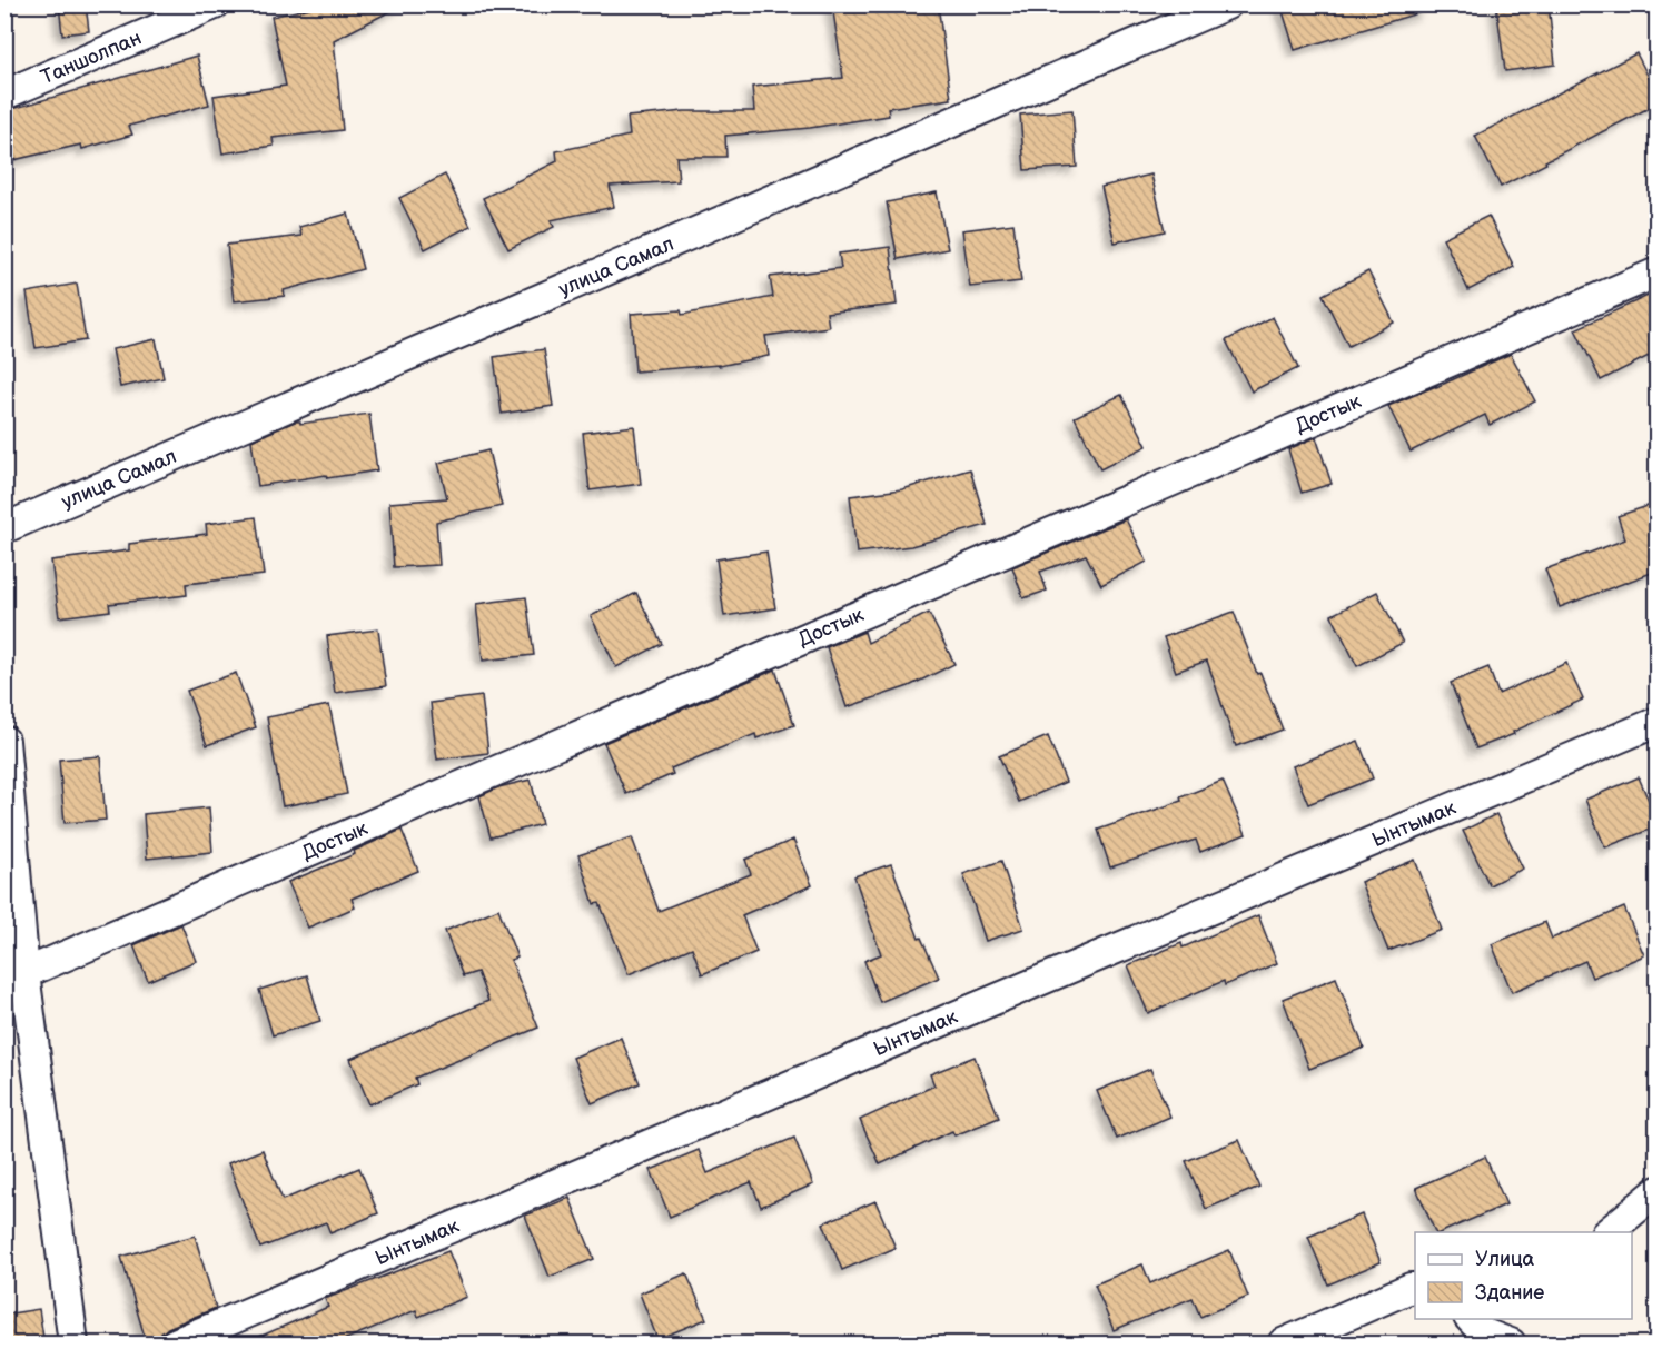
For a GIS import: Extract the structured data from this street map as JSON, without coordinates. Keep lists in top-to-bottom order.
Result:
{
  "streets": {
    "street": [
      "Таншолпан",
      "улица Самал",
      "Достык",
      "Ынтымак"
    ]
  },
  "legend": ["Улица", "Здание"]
}
